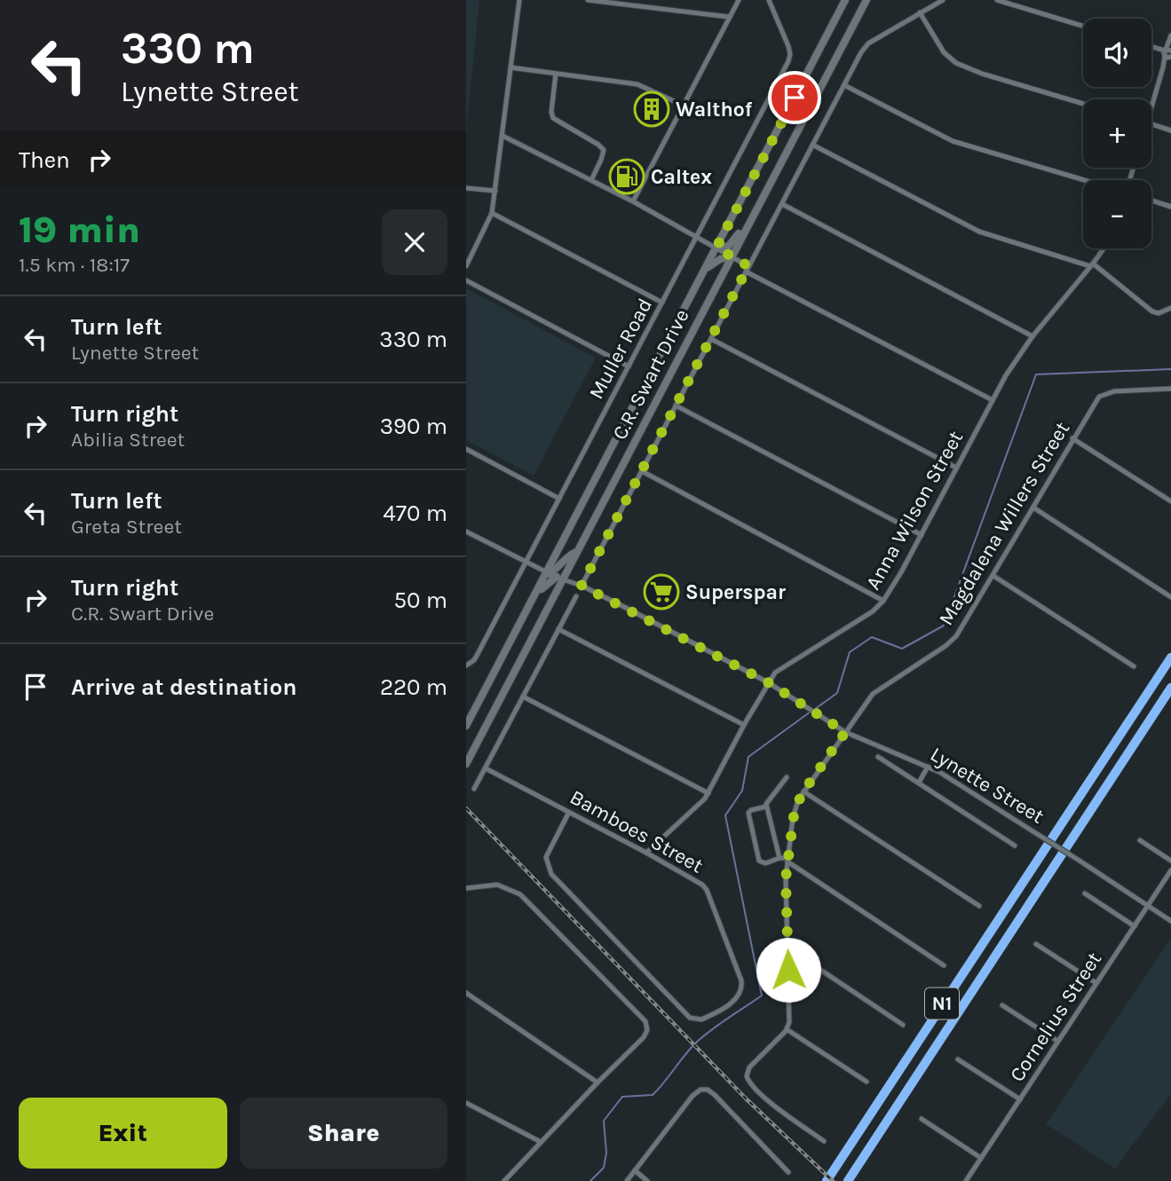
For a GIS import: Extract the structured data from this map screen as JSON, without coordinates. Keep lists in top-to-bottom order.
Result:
{
  "streets": {
    "highway": ["N1"],
    "main road": ["C.R. Swart Drive"],
    "street": [
      "Muller Road",
      "Anna Wilson Street",
      "Magdalena Willers Street",
      "Lynette Street",
      "Bamboes Street",
      "Cornelius Street"
    ]
  },
  "crossings": [
    ["Muller Road", "Lynette Street"],
    ["C.R. Swart Drive", "Lynette Street"],
    ["Anna Wilson Street", "Lynette Street"],
    ["Anna Wilson Street", "Bamboes Street"],
    ["Magdalena Willers Street", "Lynette Street"],
    ["Lynette Street", "Cornelius Street"]
  ],
  "places": {
    "building": ["Walthof"],
    "fuel station": ["Caltex"],
    "supermarket": ["Superspar"]
  },
  "page": {
    "turn": ["330 m", "Lynette Street"],
    "map_buttons": ["+", "−"],
    "then": "Then",
    "heading": ["19 min", "1.5 km · 18:17"],
    "list": [
      {
        "name": "Turn left",
        "note": "Lynette Street",
        "value": "330 m"
      },
      {
        "name": "Turn right",
        "note": "Abilia Street",
        "value": "390 m"
      },
      {
        "name": "Turn left",
        "note": "Greta Street",
        "value": "470 m"
      },
      {
        "name": "Turn right",
        "note": "C.R. Swart Drive",
        "value": "50 m"
      },
      {
        "name": "Arrive at destination",
        "value": "220 m"
      }
    ],
    "buttons": ["Exit", "Share"]
  }
}
